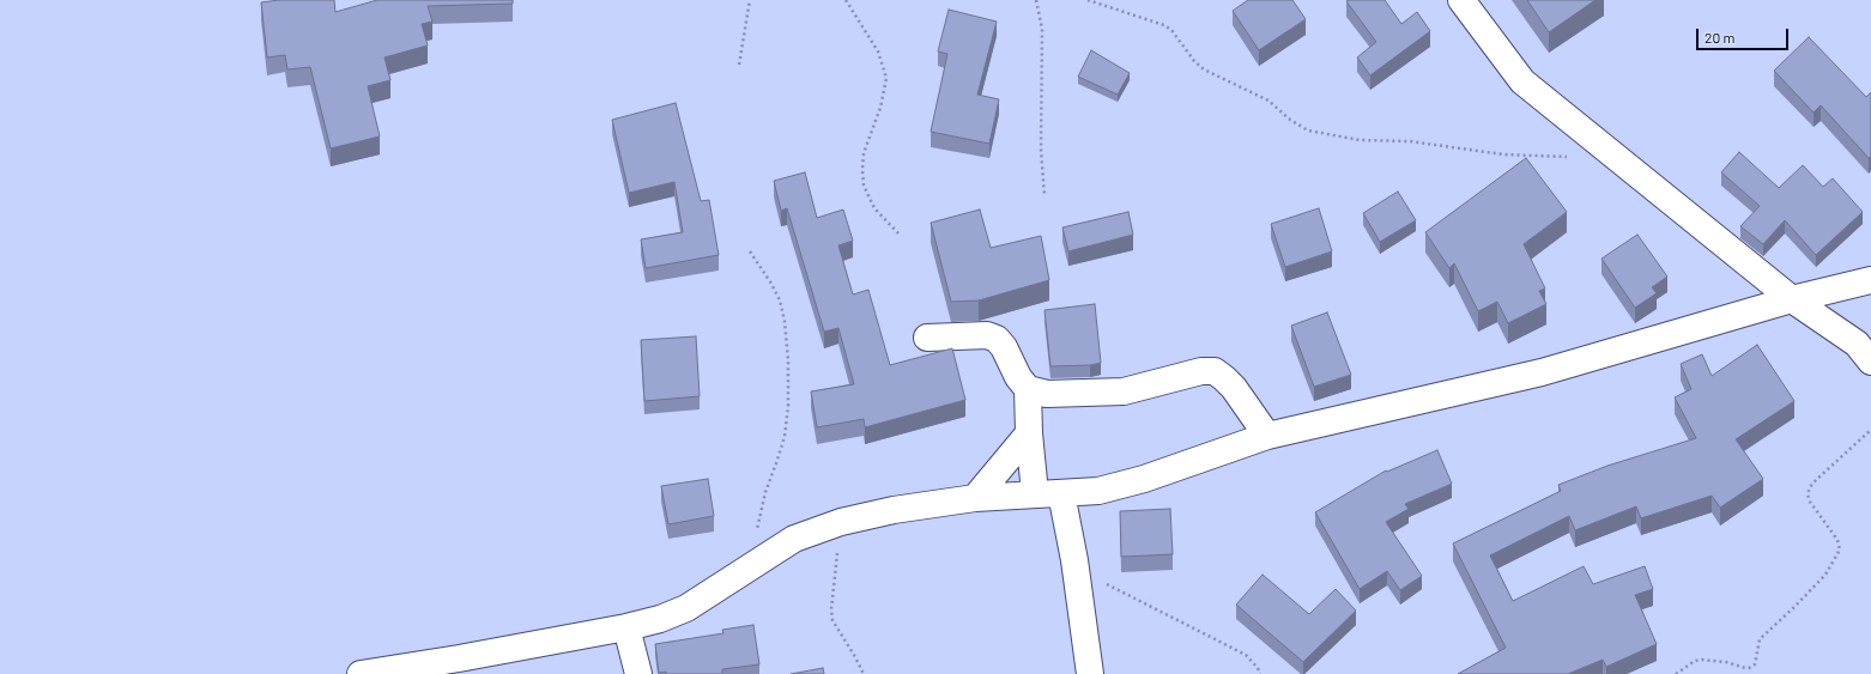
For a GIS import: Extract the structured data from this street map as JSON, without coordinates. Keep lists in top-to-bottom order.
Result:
{
  "scale_bar": "20 m"
}
